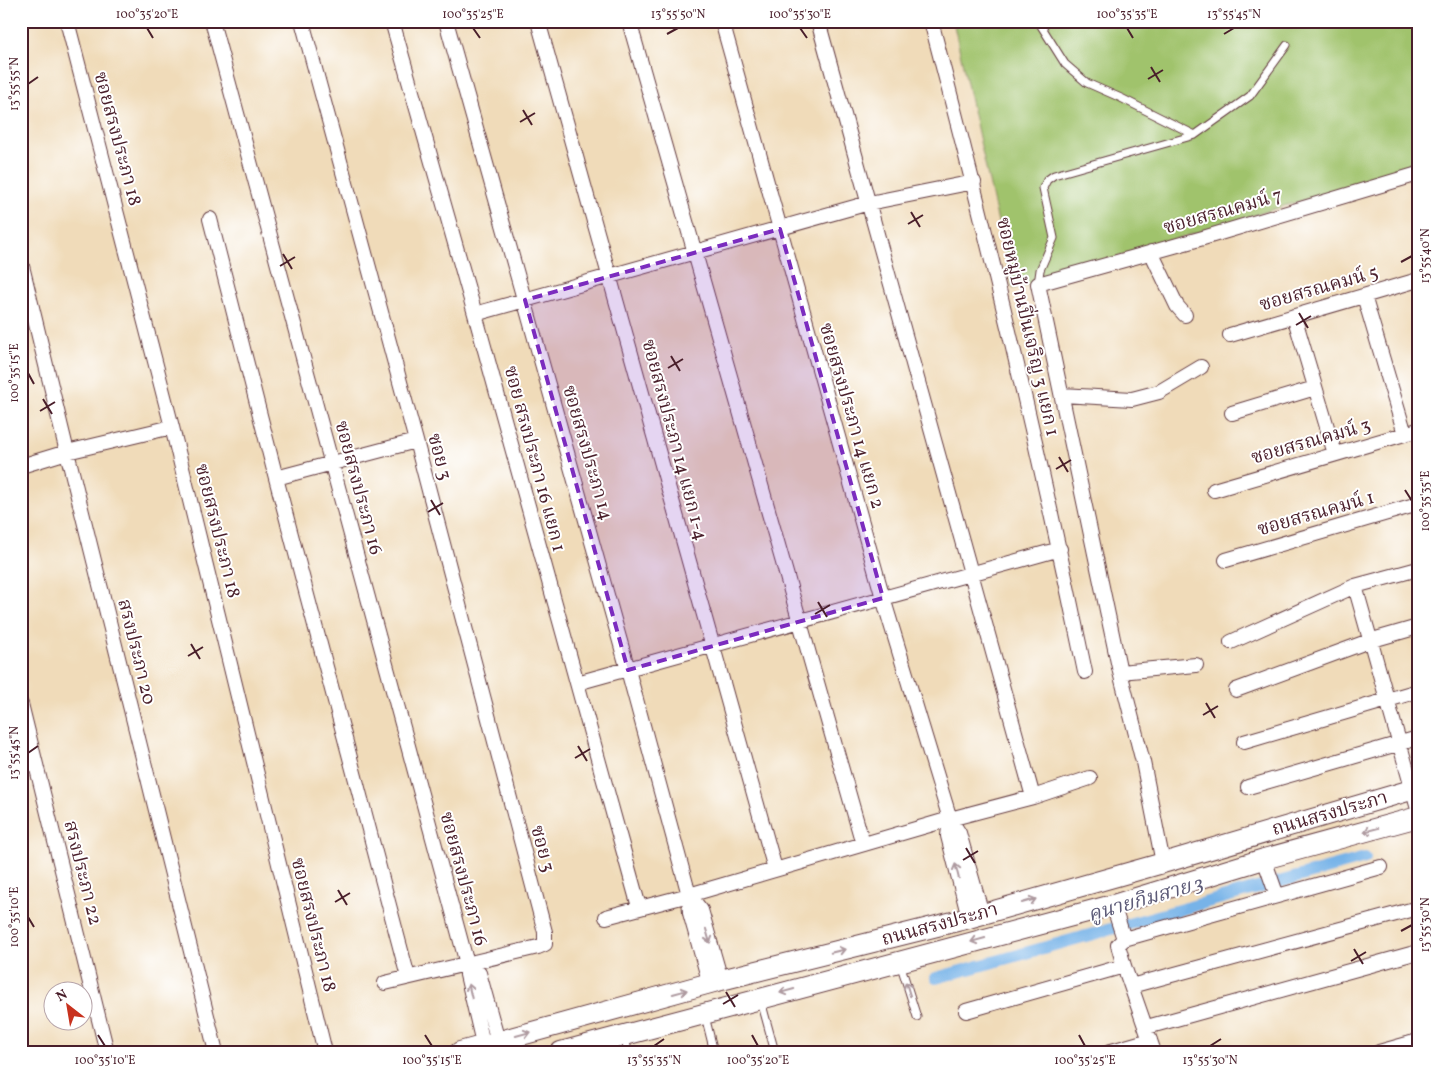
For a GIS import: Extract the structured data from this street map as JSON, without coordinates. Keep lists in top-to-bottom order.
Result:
{
  "streets": {
    "main road": ["ถนนสรงประภา"],
    "street": [
      "ซอยสรงประภา 18",
      "ซอยสรณคมน์ 7",
      "ซอยสรณคมน์ 5",
      "ซอยหมู่บ้านปิ่นเจริญ 3 แยก 1",
      "ซอยสรงประภา 14 แยก 2",
      "ซอยสรงประภา 14 แยก 1-4",
      "ซอยสรณคมน์ 3",
      "ซอยสรงประภา 14",
      "ซอย 3",
      "ซอย สรงประภา 16 แยก 1",
      "ซอยสรงประภา 16",
      "ซอยสรณคมน์ 1",
      "สรงประภา 20",
      "สรงประภา 22"
    ]
  },
  "crossings": [
    ["ซอยสรงประภา 14 แยก 2", "ถนนสรงประภา"],
    ["ซอยสรงประภา 14", "ถนนสรงประภา"],
    ["ซอย 3", "ซอยสรงประภา 16"],
    ["ซอยสรงประภา 16", "ถนนสรงประภา"]
  ],
  "water": ["คูนายกิมสาย 3"],
  "north": "top left",
  "coordinates": [
    "100°35'20\"E",
    "100°35'25\"E",
    "13°55'50\"N",
    "100°35'30\"E",
    "100°35'35\"E",
    "13°55'45\"N",
    "13°55'55\"N",
    "13°55'40\"N",
    "100°35'15\"E",
    "100°35'10\"E",
    "13°55'30\"N",
    "13°55'35\"N"
  ]
}
